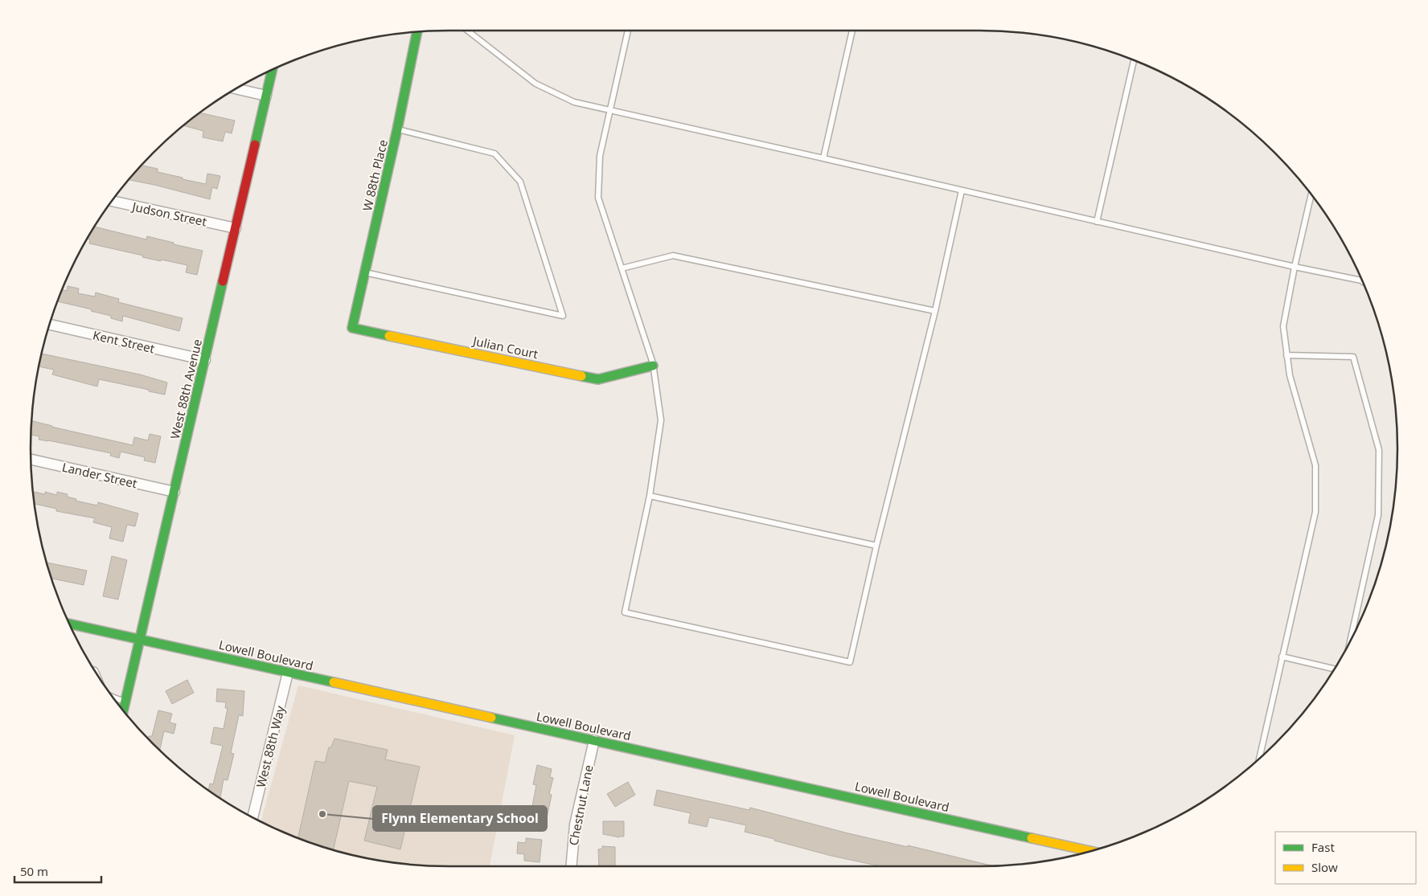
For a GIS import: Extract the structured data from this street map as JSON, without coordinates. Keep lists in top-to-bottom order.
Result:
{
  "streets": {
    "street": [
      "W 88th Place",
      "Judson Street",
      "Kent Street",
      "Julian Court",
      "West 88th Avenue",
      "Lander Street",
      "Lowell Boulevard",
      "West 88th Way",
      "Chestnut Lane"
    ]
  },
  "crossings": [
    ["W 88th Place", "Julian Court"],
    ["Judson Street", "West 88th Avenue"],
    ["Kent Street", "West 88th Avenue"],
    ["West 88th Avenue", "Lander Street"],
    ["West 88th Avenue", "Lowell Boulevard"],
    ["Lowell Boulevard", "West 88th Way"],
    ["Lowell Boulevard", "Chestnut Lane"]
  ],
  "places": ["Flynn Elementary School"],
  "legend": ["Fast", "Slow"],
  "scale_bar": "50 m"
}
